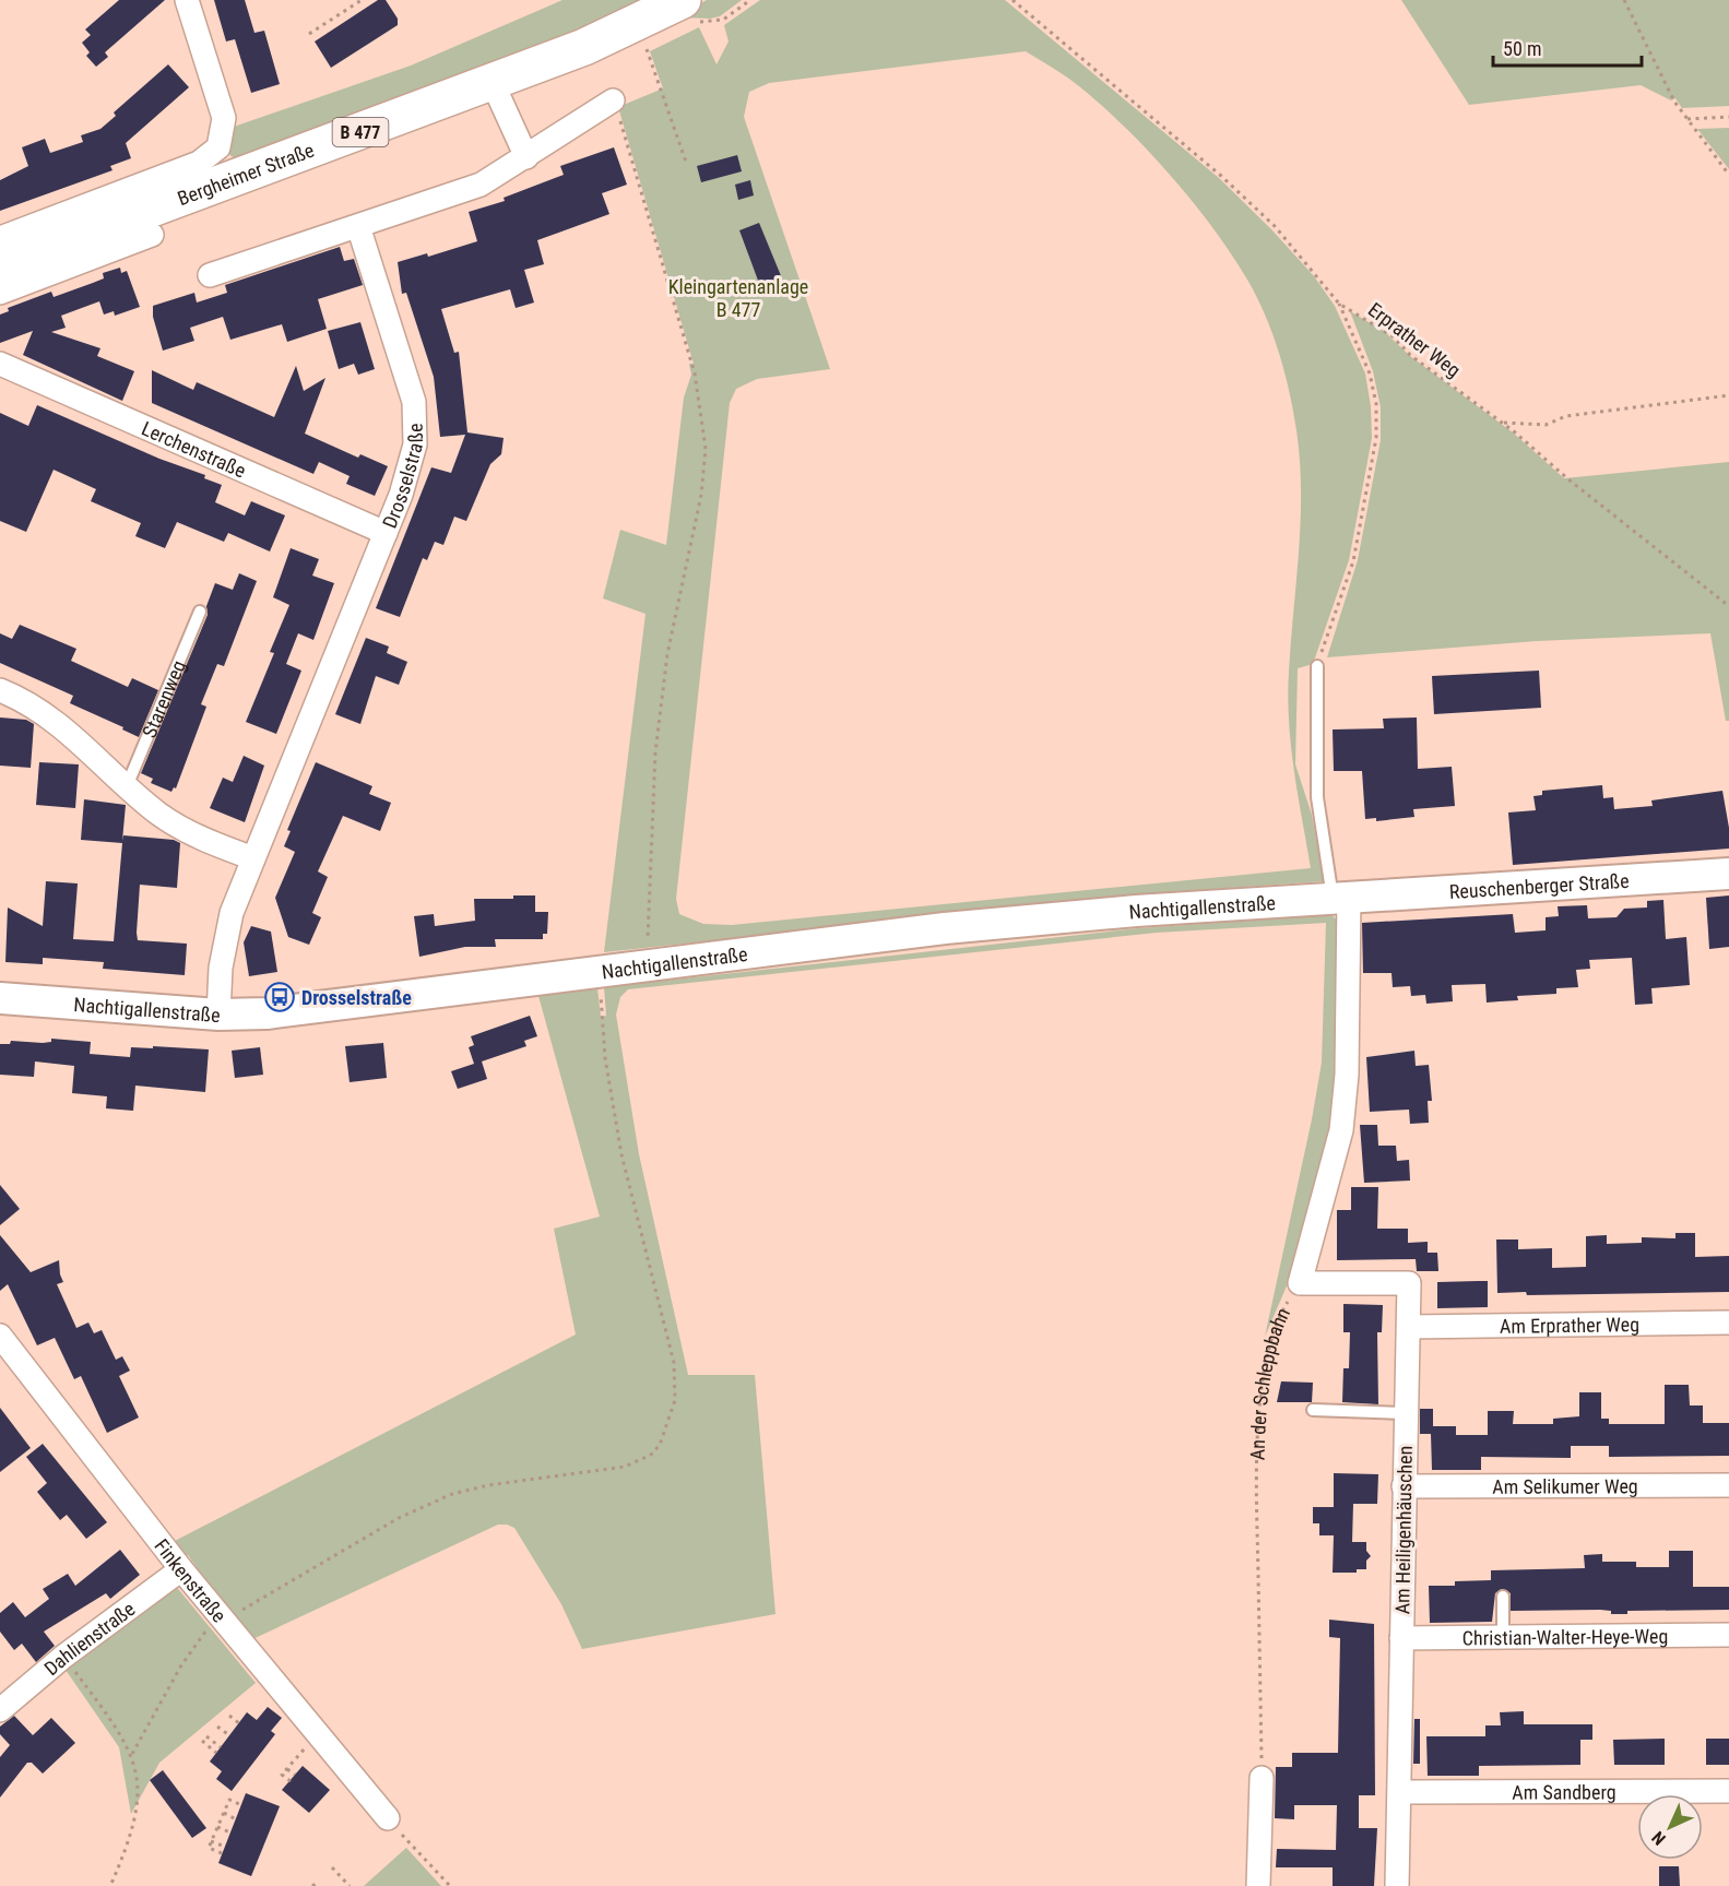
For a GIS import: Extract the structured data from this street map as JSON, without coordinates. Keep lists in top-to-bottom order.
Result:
{
  "streets": {
    "main road": [
      "B 477",
      "Bergheimer Straße",
      "Reuschenberger Straße",
      "Nachtigallenstraße"
    ],
    "street": [
      "Lerchenstraße",
      "Drosselstraße",
      "Am Erprather Weg",
      "Am Selikumer Weg",
      "Am Heiligenhäuschen",
      "Finkenstraße",
      "Christian-Walter-Heye-Weg",
      "Dahlienstraße",
      "Am Sandberg"
    ],
    "lane": ["Starenweg"],
    "path": ["Erprather Weg", "An der Schleppbahn"]
  },
  "crossings": [
    ["Lerchenstraße", "Drosselstraße"],
    ["Drosselstraße", "Nachtigallenstraße"],
    ["Reuschenberger Straße", "Nachtigallenstraße"],
    ["Am Erprather Weg", "Am Heiligenhäuschen"],
    ["An der Schleppbahn", "Am Heiligenhäuschen"],
    ["Am Selikumer Weg", "Am Heiligenhäuschen"],
    ["Am Heiligenhäuschen", "Christian-Walter-Heye-Weg"],
    ["Am Heiligenhäuschen", "Am Sandberg"],
    ["Finkenstraße", "Dahlienstraße"]
  ],
  "parks": ["Kleingartenanlage B 477"],
  "places": {
    "bus stop": ["Drosselstraße"]
  },
  "scale_bar": "50 m",
  "north": "bottom left"
}
